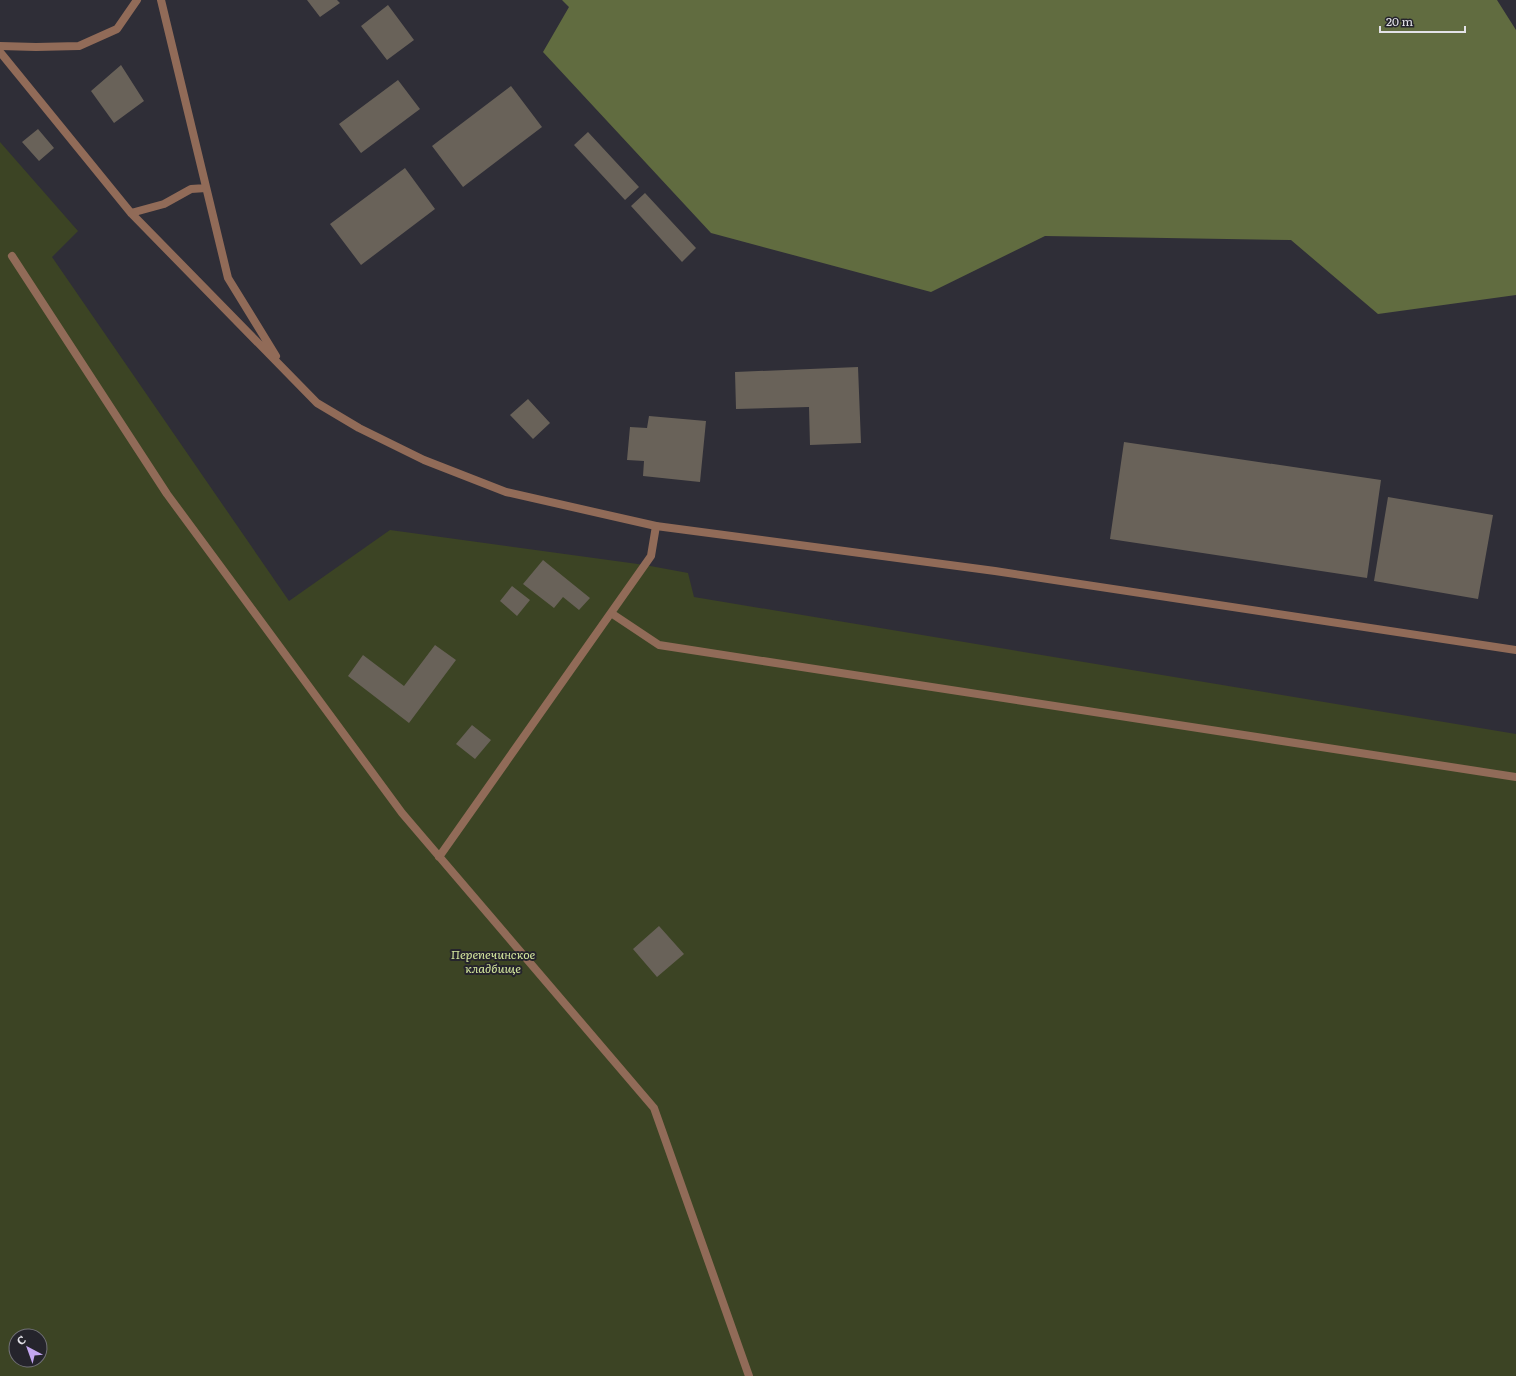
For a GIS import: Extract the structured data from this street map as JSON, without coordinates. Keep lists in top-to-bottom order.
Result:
{
  "parks": ["Перепечинское кладбище"],
  "scale_bar": "20 m",
  "north": "top left"
}
